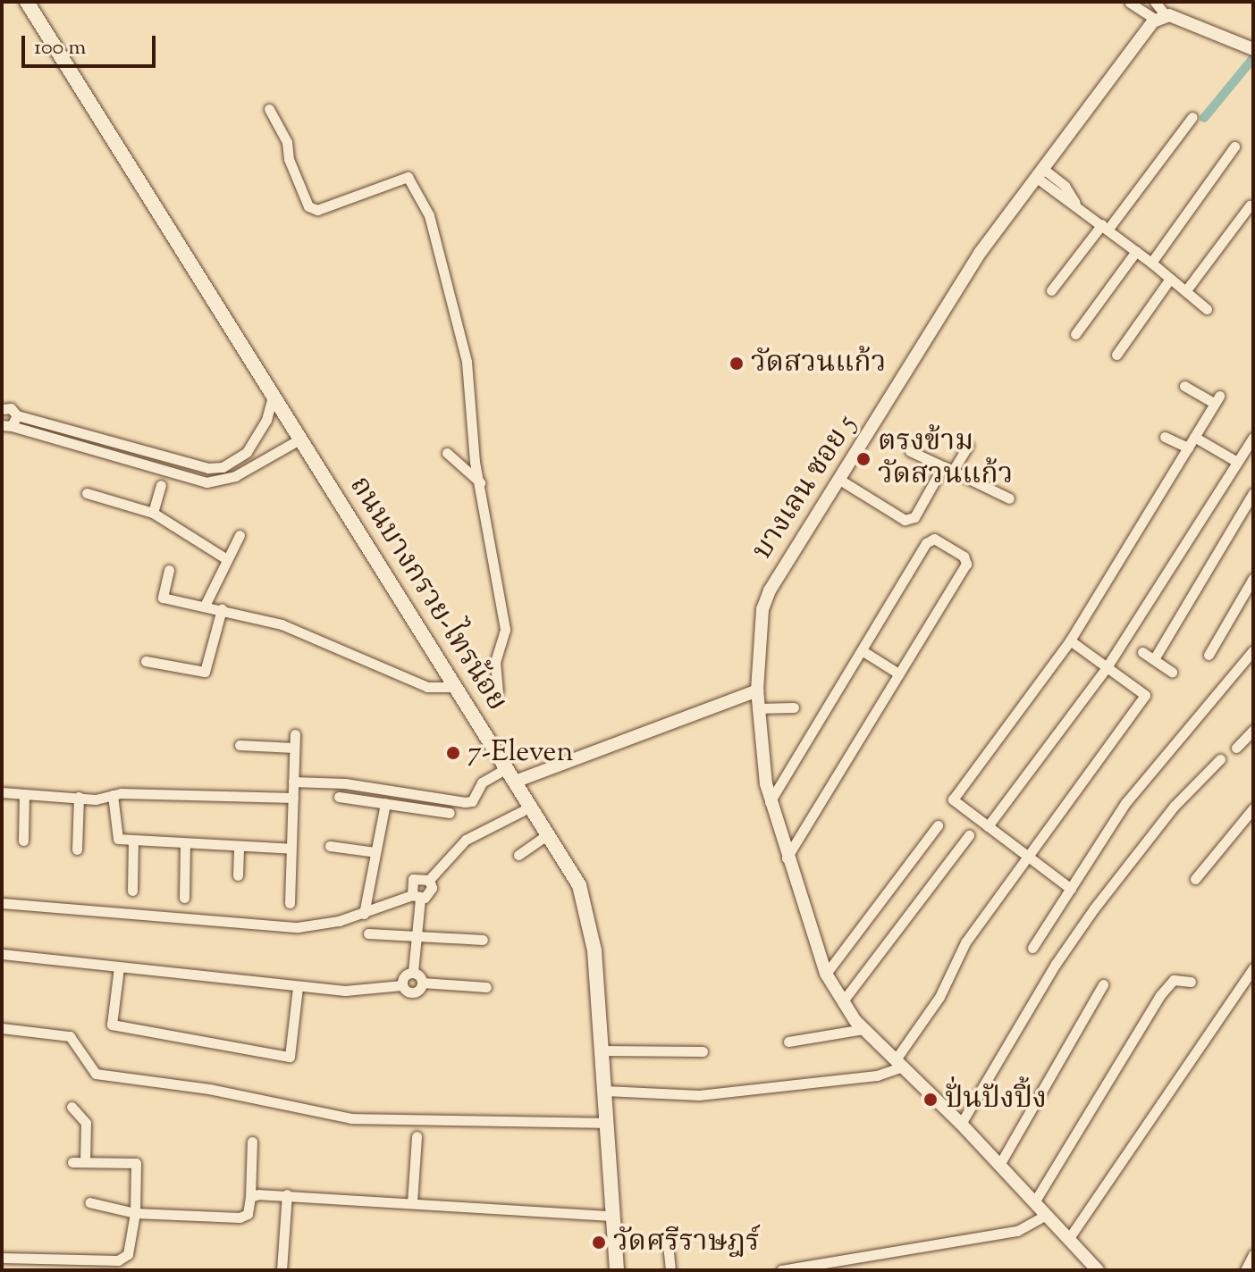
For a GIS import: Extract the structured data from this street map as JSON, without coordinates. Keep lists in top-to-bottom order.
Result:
{
  "streets": {
    "main road": ["ถนนบางกรวย-ไทรน้อย"],
    "street": ["บางเลน ซอย 5"]
  },
  "places": [
    "วัดสวนแก้ว",
    "ตรงข้าม วัดสวนแก้ว",
    "7-Eleven",
    "ปั่นปังปิ้ง",
    "วัดศรีราษฎร์"
  ],
  "scale_bar": "100 m"
}
